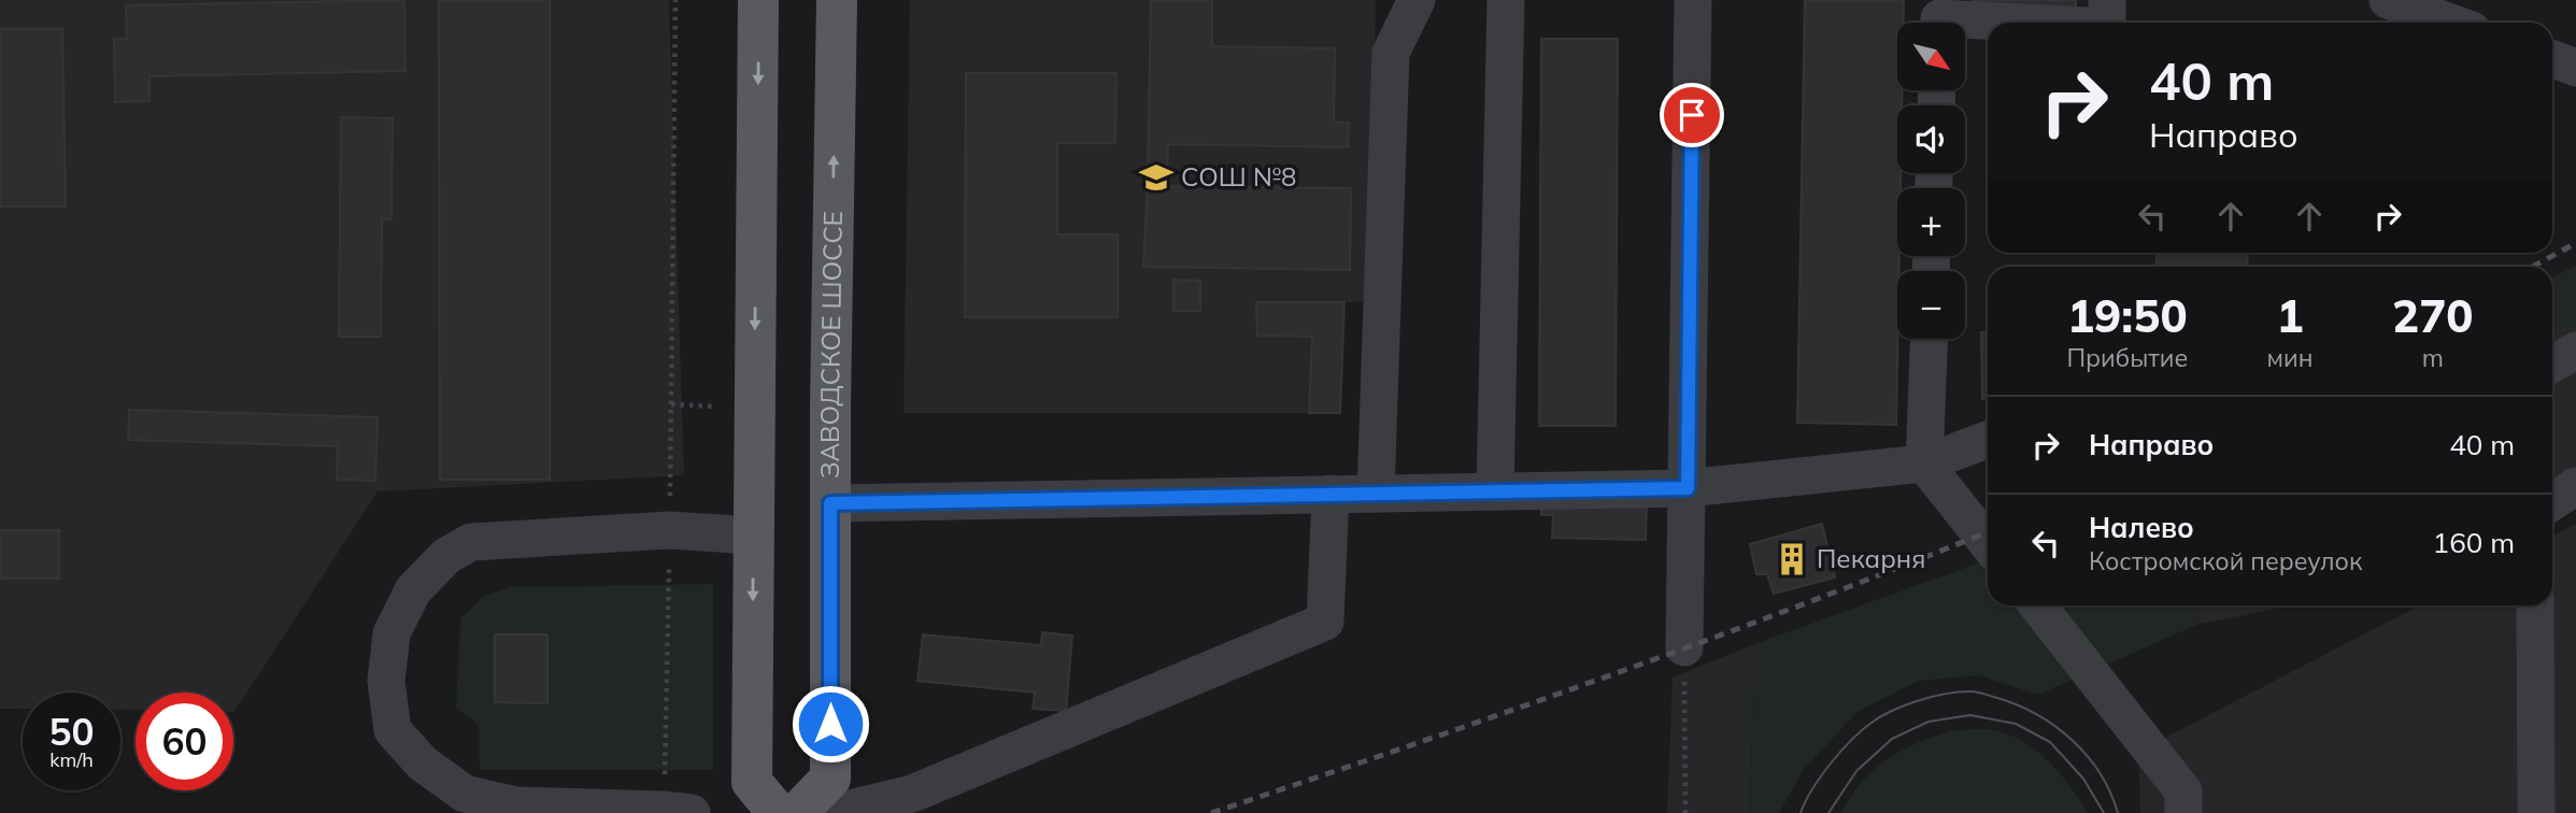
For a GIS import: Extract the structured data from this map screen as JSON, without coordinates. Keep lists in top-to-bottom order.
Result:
{
  "streets": {
    "main road": ["ЗАВОДСКОЕ ШОССЕ"]
  },
  "places": {
    "school or university": ["СОШ №8"],
    "building": ["Пекарня"]
  },
  "north": "bottom right",
  "page": {
    "map_buttons": ["+", "−"],
    "turn": ["40 m", "Направо"],
    "eta": [
      "19:50",
      "Прибытие",
      "1",
      "мин",
      "270",
      "m"
    ],
    "list": [
      {
        "name": "Направо",
        "value": "40 m"
      },
      {
        "name": "Налево",
        "note": "Костромской переулок",
        "value": "160 m"
      }
    ],
    "speed": "50 km/h",
    "limit": "60"
  }
}
